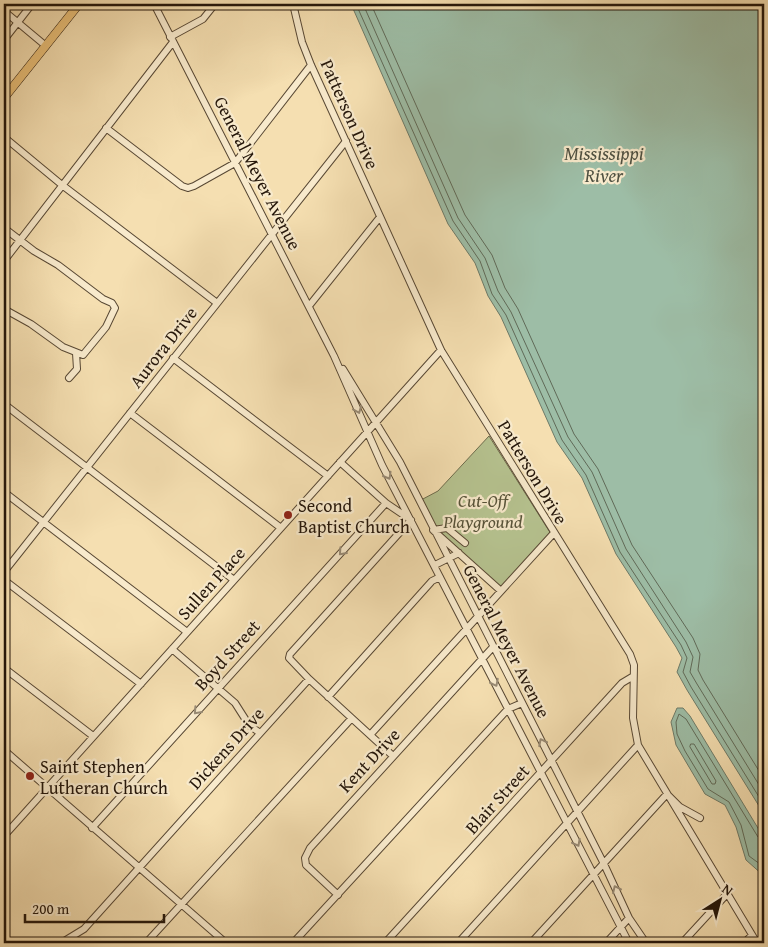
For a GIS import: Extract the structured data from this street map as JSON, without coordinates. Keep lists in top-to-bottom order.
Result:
{
  "streets": {
    "street": [
      "Patterson Drive",
      "General Meyer Avenue",
      "Aurora Drive",
      "Sullen Place",
      "Boyd Street",
      "Dickens Drive",
      "Kent Drive",
      "Blair Street"
    ]
  },
  "crossings": [
    ["Patterson Drive", "Aurora Drive"],
    ["Patterson Drive", "Sullen Place"],
    ["Patterson Drive", "Blair Street"],
    ["General Meyer Avenue", "Aurora Drive"],
    ["General Meyer Avenue", "Sullen Place"],
    ["General Meyer Avenue", "Kent Drive"],
    ["General Meyer Avenue", "Blair Street"]
  ],
  "one_way": ["Boyd Street"],
  "water": ["Mississippi River"],
  "parks": ["Cut-Off Playground"],
  "places": ["Second Baptist Church", "Saint Stephen Lutheran Church"],
  "scale_bar": "200 m",
  "north": "top right"
}
